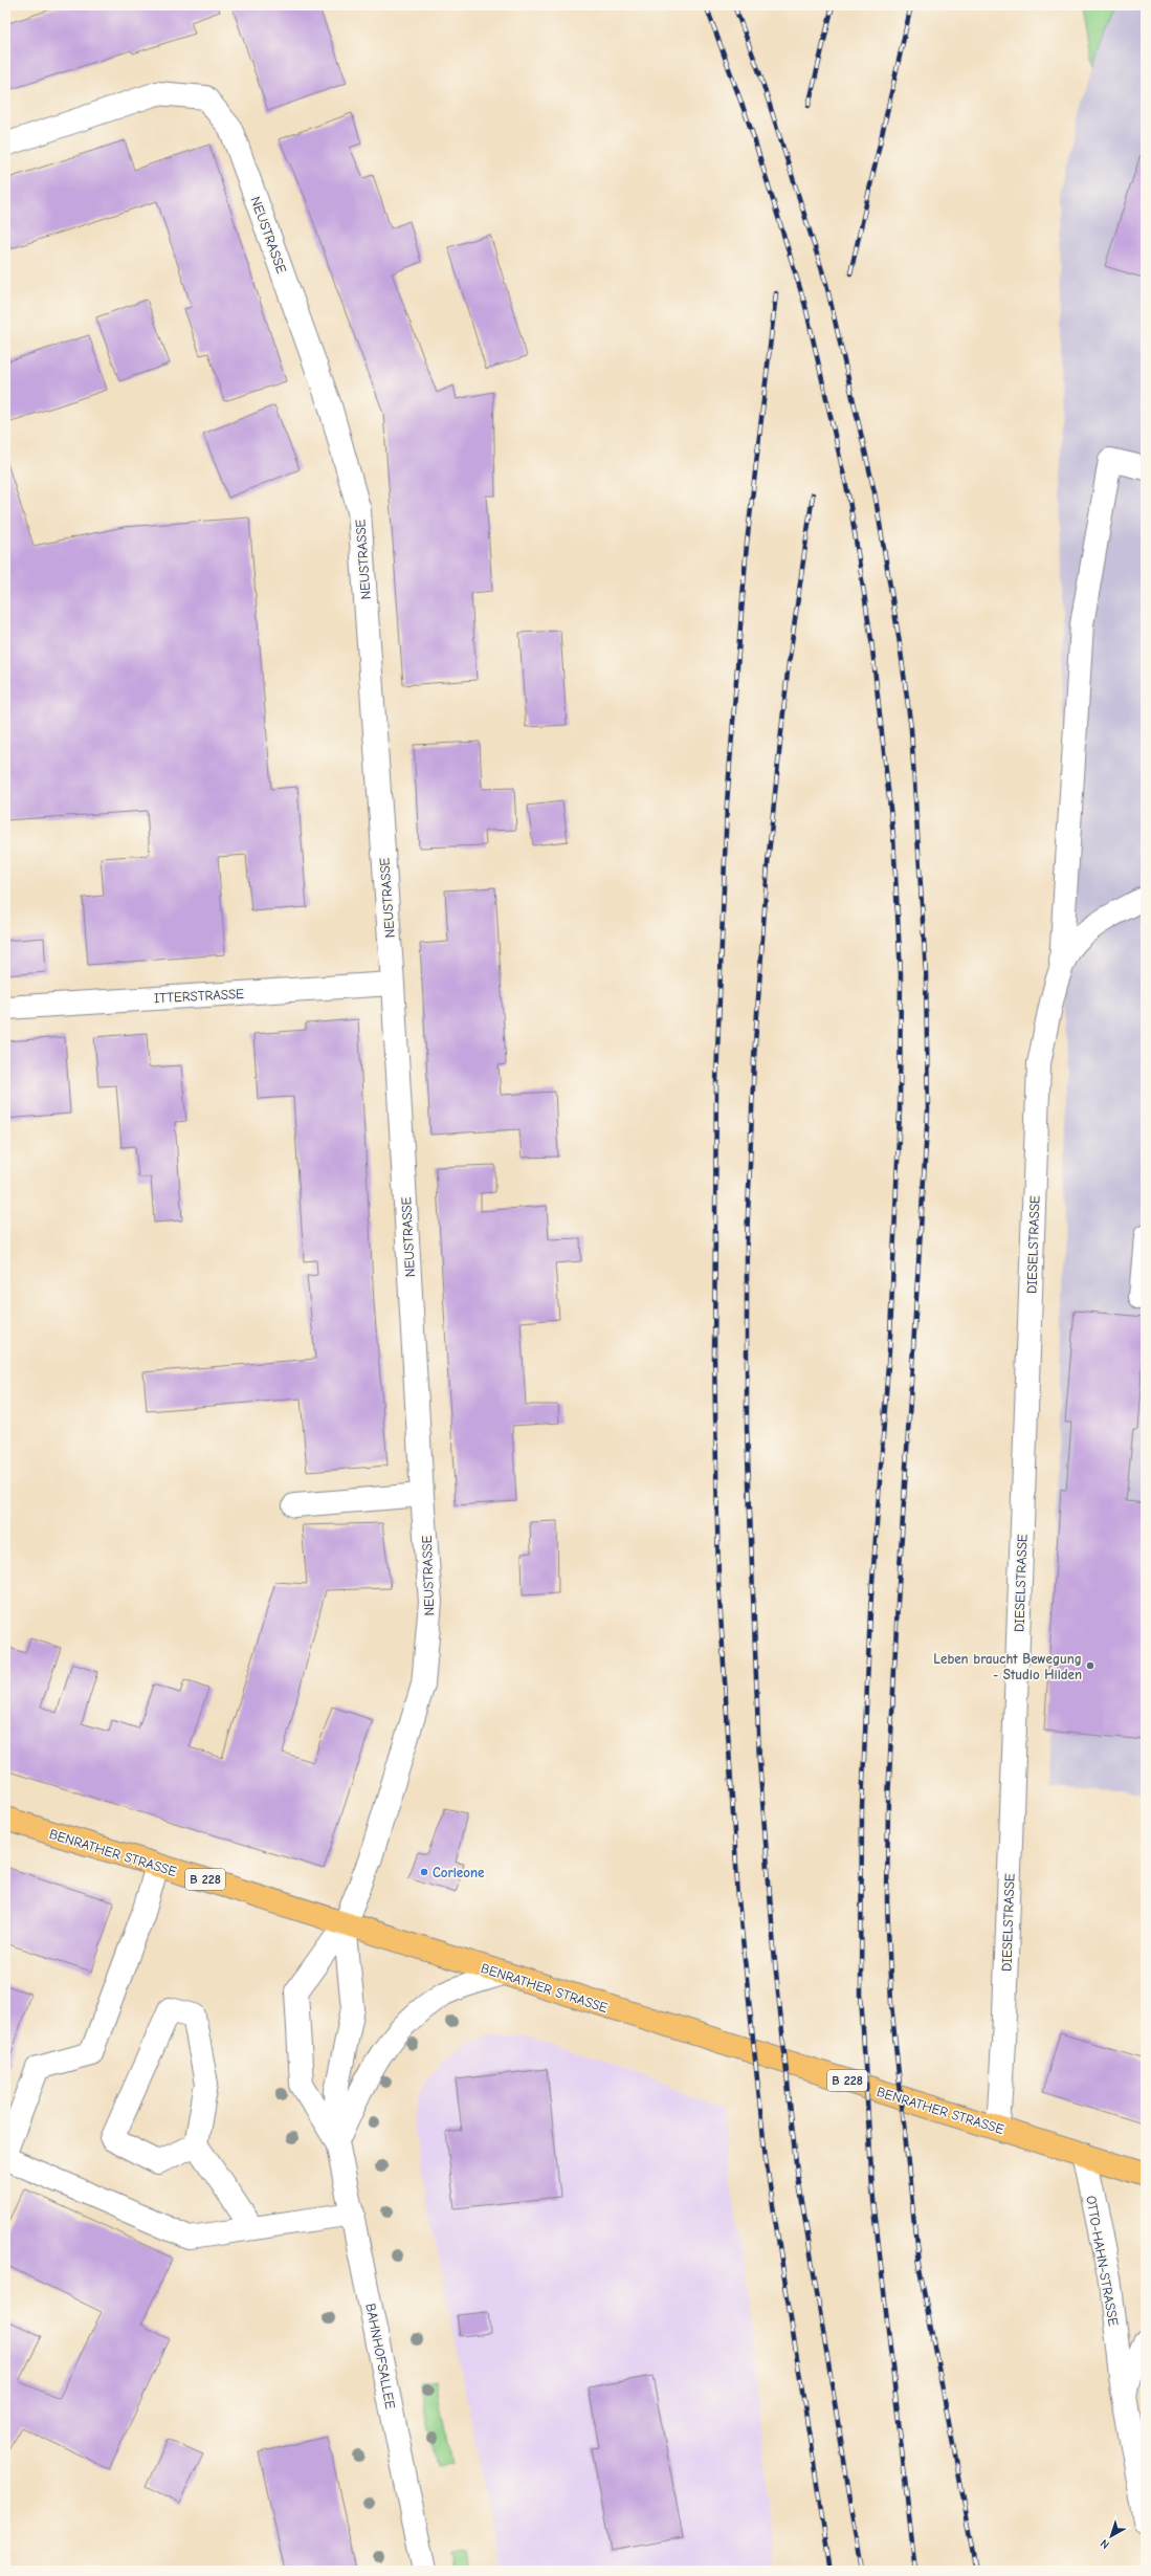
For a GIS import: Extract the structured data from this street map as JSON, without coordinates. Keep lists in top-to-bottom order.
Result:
{
  "streets": {
    "main road": ["BENRATHER STRASSE", "B 228"],
    "street": [
      "NEUSTRASSE",
      "ITTERSTRASSE",
      "DIESELSTRASSE",
      "OTTO-HAHN-STRASSE",
      "BAHNHOFSALLEE"
    ]
  },
  "crossings": [
    ["NEUSTRASSE", "ITTERSTRASSE"],
    ["NEUSTRASSE", "BENRATHER STRASSE"],
    ["NEUSTRASSE", "BAHNHOFSALLEE"],
    ["DIESELSTRASSE", "BENRATHER STRASSE"],
    ["BENRATHER STRASSE", "B 228"],
    ["BENRATHER STRASSE", "OTTO-HAHN-STRASSE"],
    ["BENRATHER STRASSE", "BAHNHOFSALLEE"],
    ["B 228", "OTTO-HAHN-STRASSE"]
  ],
  "places": ["Leben braucht Bewegung - Studio Hilden", "Corleone"],
  "north": "bottom left"
}
